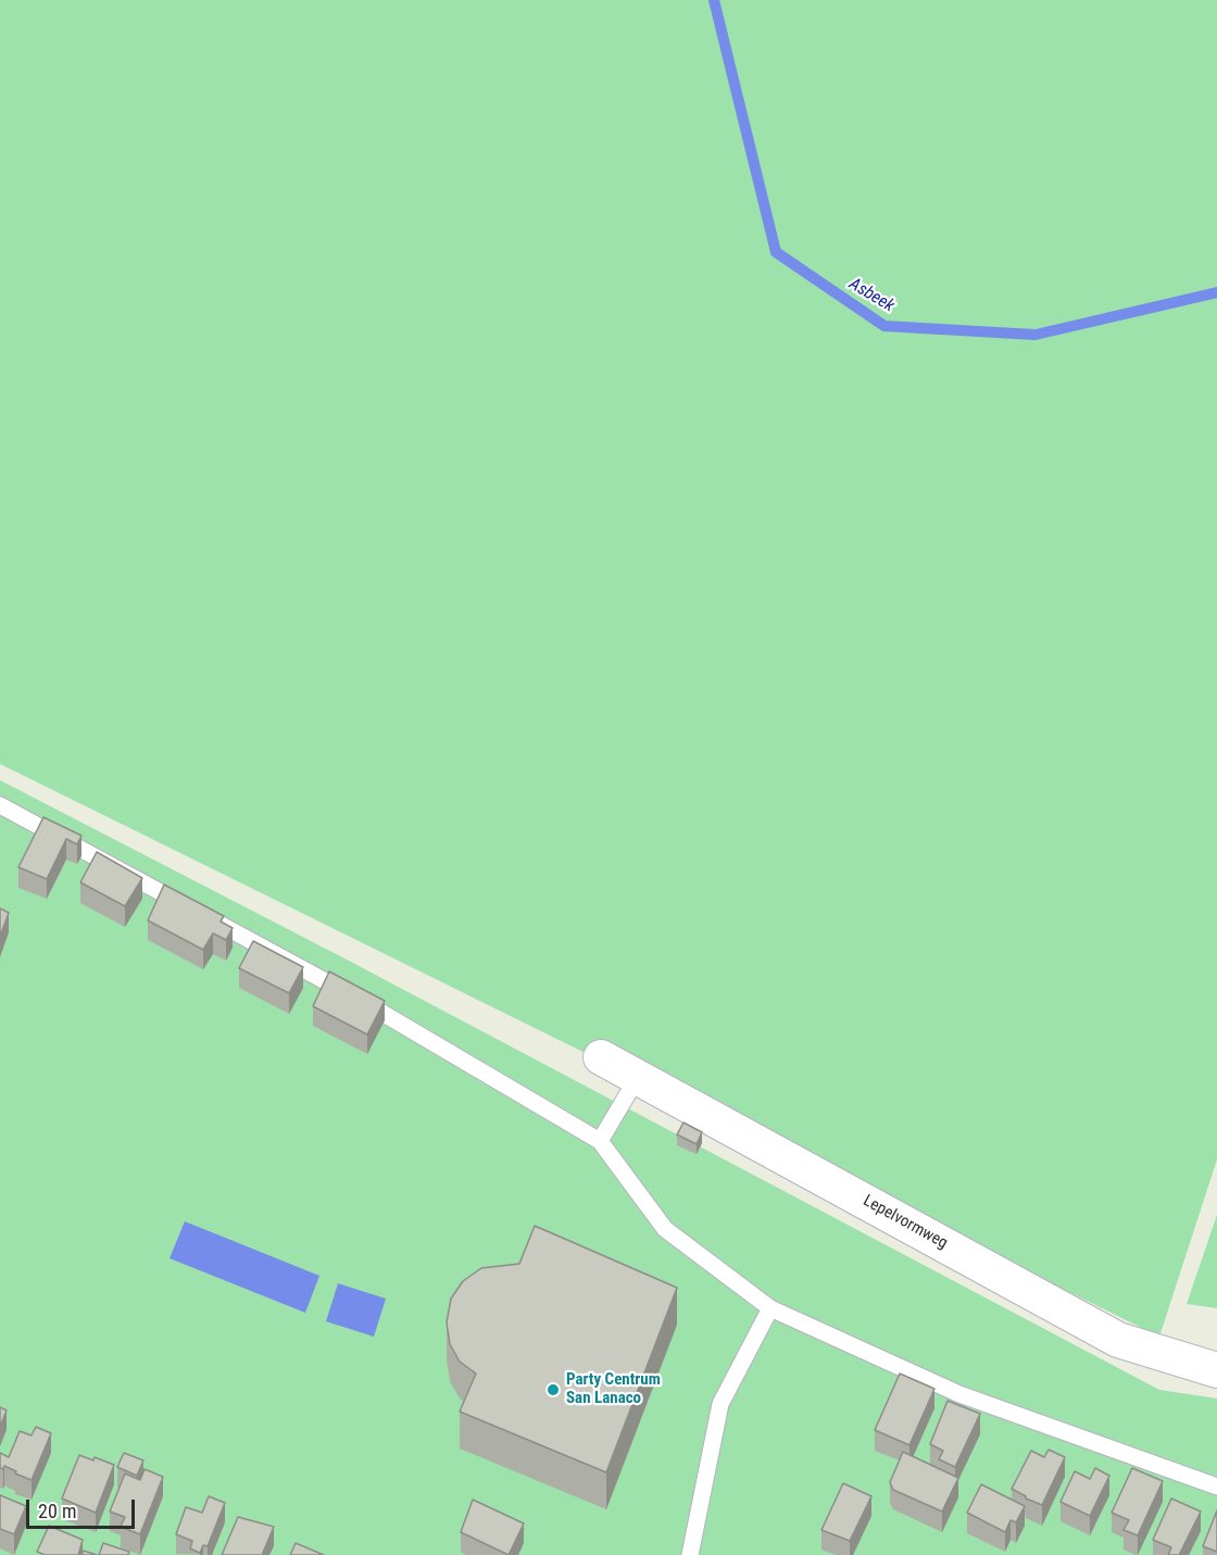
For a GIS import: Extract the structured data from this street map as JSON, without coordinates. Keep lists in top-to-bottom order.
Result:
{
  "streets": {
    "street": ["Lepelvormweg"]
  },
  "water": ["Asbeek"],
  "places": ["Party Centrum San Lanaco"],
  "scale_bar": "20 m"
}
